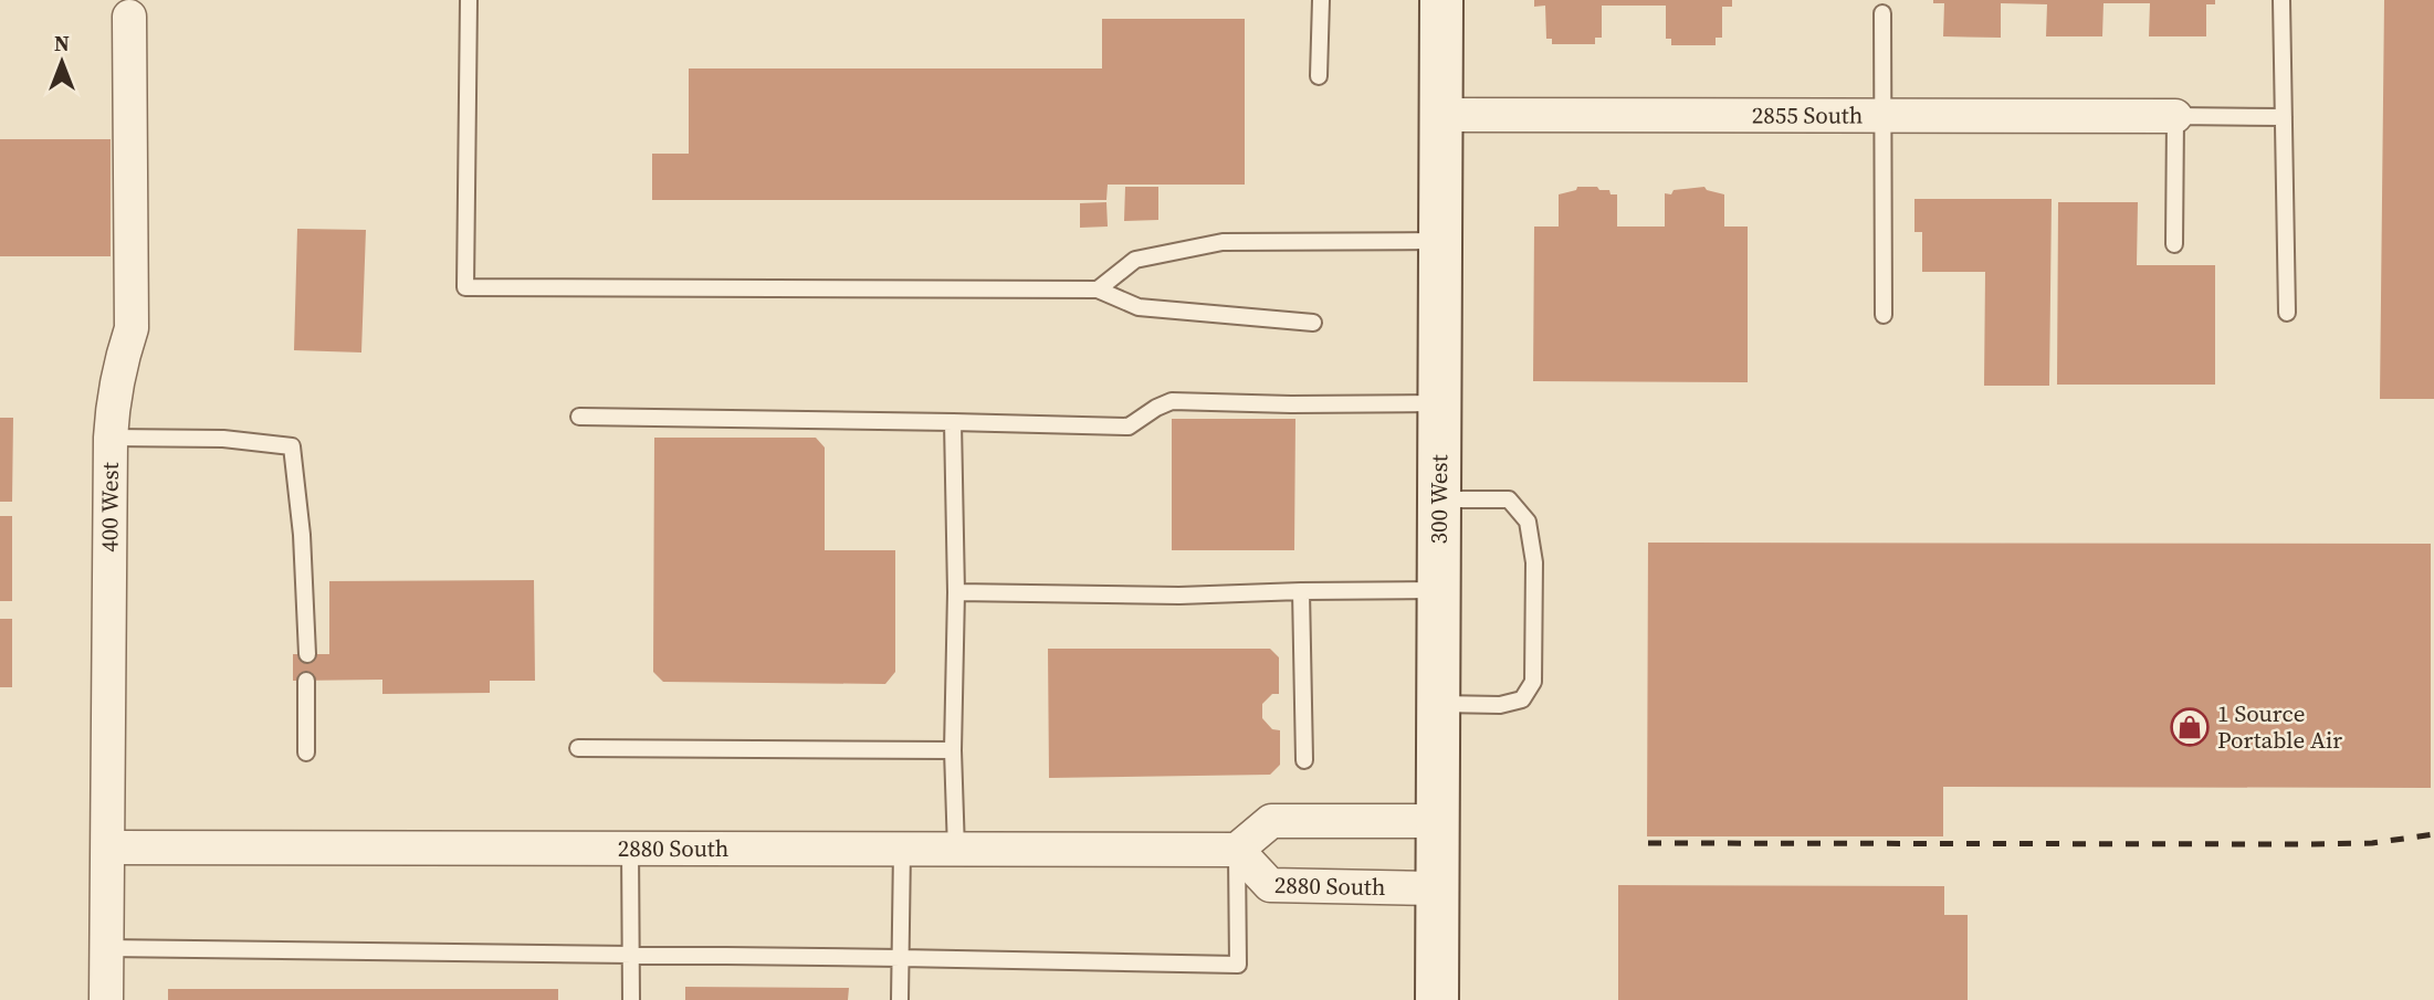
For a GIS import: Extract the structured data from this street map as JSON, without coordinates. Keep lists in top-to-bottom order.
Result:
{
  "streets": {
    "main road": ["300 West"],
    "street": ["2855 South", "400 West", "2880 South"]
  },
  "crossings": [
    ["2855 South", "300 West"],
    ["300 West", "2880 South"],
    ["400 West", "2880 South"]
  ],
  "places": {
    "shop": ["1 Source Portable Air"]
  },
  "north": "top"
}
